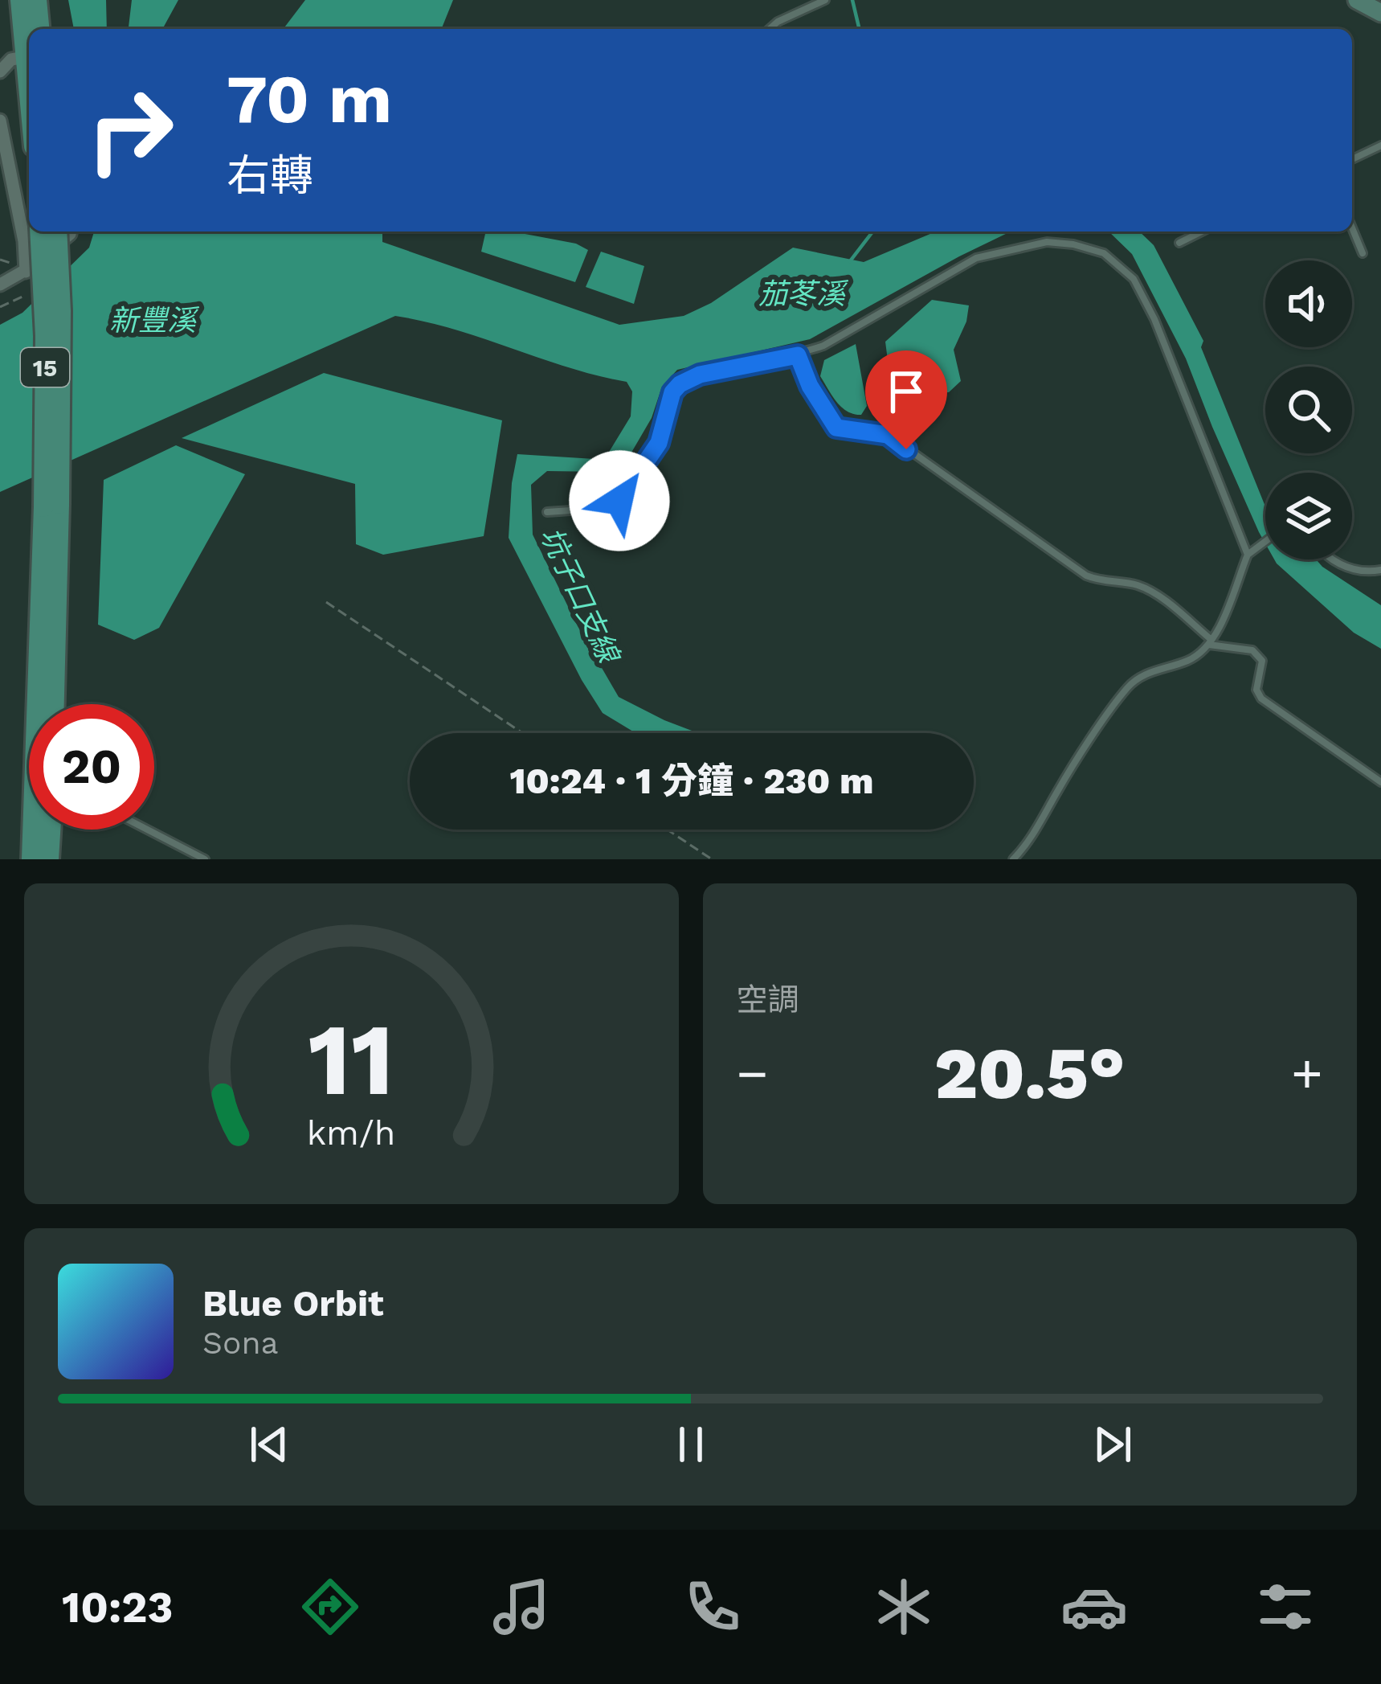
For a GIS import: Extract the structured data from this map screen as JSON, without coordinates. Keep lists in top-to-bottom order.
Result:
{
  "streets": {
    "main road": ["15"]
  },
  "water": ["茄苳溪", "新豐溪", "坑子口支線"],
  "page": {
    "turn": ["70 m", "右轉"],
    "limit": "20",
    "trip": "10:24 · 1 分鐘 · 230 m",
    "tile": "空調",
    "heat": ["−", "20.5°", "+"],
    "song": ["Blue Orbit", "Sona"],
    "tabs": "10:23",
    "gauge": ["11", "km/h"]
  }
}
